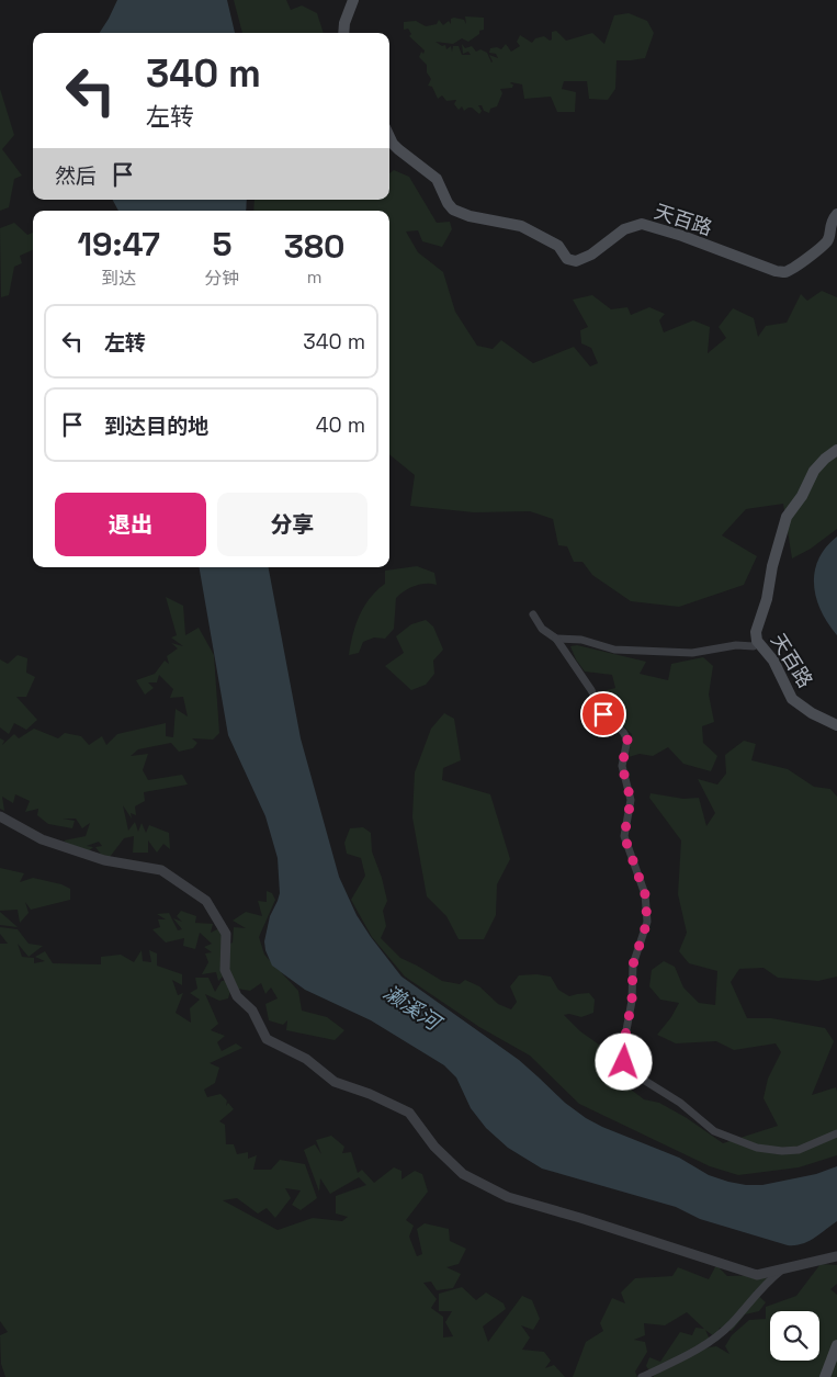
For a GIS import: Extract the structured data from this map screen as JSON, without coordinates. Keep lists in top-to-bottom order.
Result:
{
  "streets": {
    "main road": ["天百路"]
  },
  "water": ["濑溪河"],
  "page": {
    "turn": ["340 m", "左转"],
    "then": "然后",
    "eta": [
      "19:47",
      "到达",
      "5",
      "分钟",
      "380",
      "m"
    ],
    "list": [
      {
        "name": "左转",
        "value": "340 m"
      },
      {
        "name": "到达目的地",
        "value": "40 m"
      }
    ],
    "buttons": ["退出", "分享"]
  }
}
